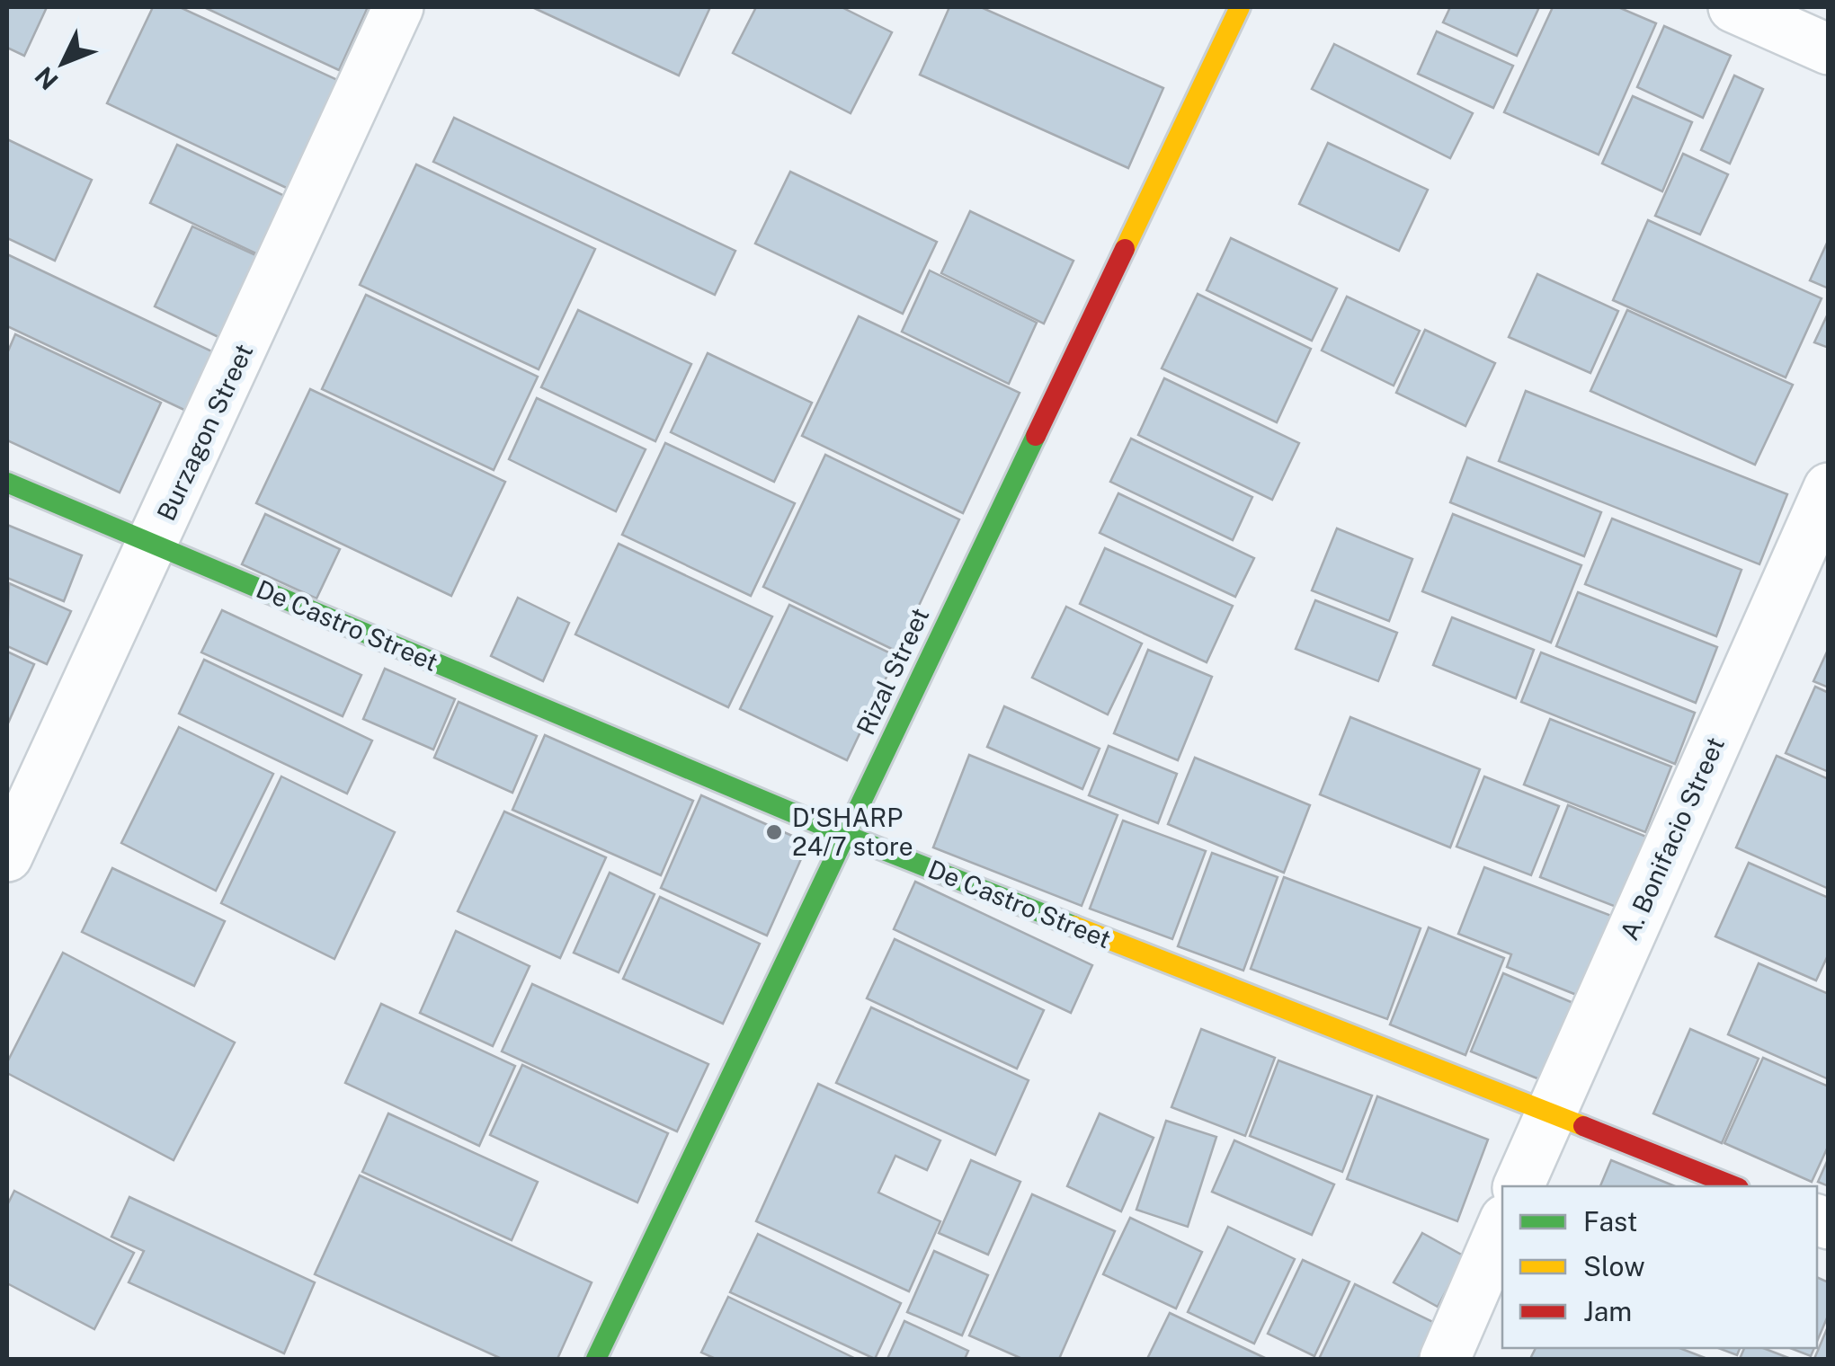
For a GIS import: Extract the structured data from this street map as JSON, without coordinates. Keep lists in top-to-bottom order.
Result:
{
  "streets": {
    "street": [
      "Burzagon Street",
      "De Castro Street",
      "Rizal Street",
      "A. Bonifacio Street"
    ]
  },
  "crossings": [
    ["Burzagon Street", "De Castro Street"],
    ["De Castro Street", "Rizal Street"],
    ["De Castro Street", "A. Bonifacio Street"]
  ],
  "places": ["D'SHARP 24/7 store"],
  "legend": ["Fast", "Slow", "Jam"],
  "north": "bottom left"
}
